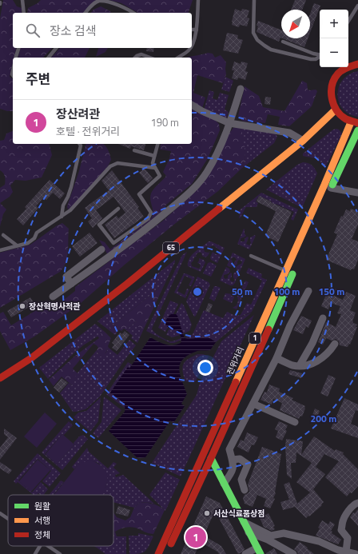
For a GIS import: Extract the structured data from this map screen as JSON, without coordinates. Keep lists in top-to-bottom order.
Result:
{
  "streets": {
    "main road": ["65", "1", "전위거리"]
  },
  "places": ["장산혁명사적관", "서산식료품상점"],
  "legend": ["원활", "서행", "정체"],
  "north": "bottom left",
  "page": {
    "map_buttons": ["+", "−"],
    "search": "장소 검색",
    "heading": "주변",
    "list": [
      {
        "mark": "1",
        "name": "장산려관",
        "note": "호텔 · 전위거리",
        "value": "190 m"
      }
    ],
    "pins": "1"
  },
  "rings": [
    "50 m",
    "100 m",
    "150 m",
    "200 m"
  ]
}
